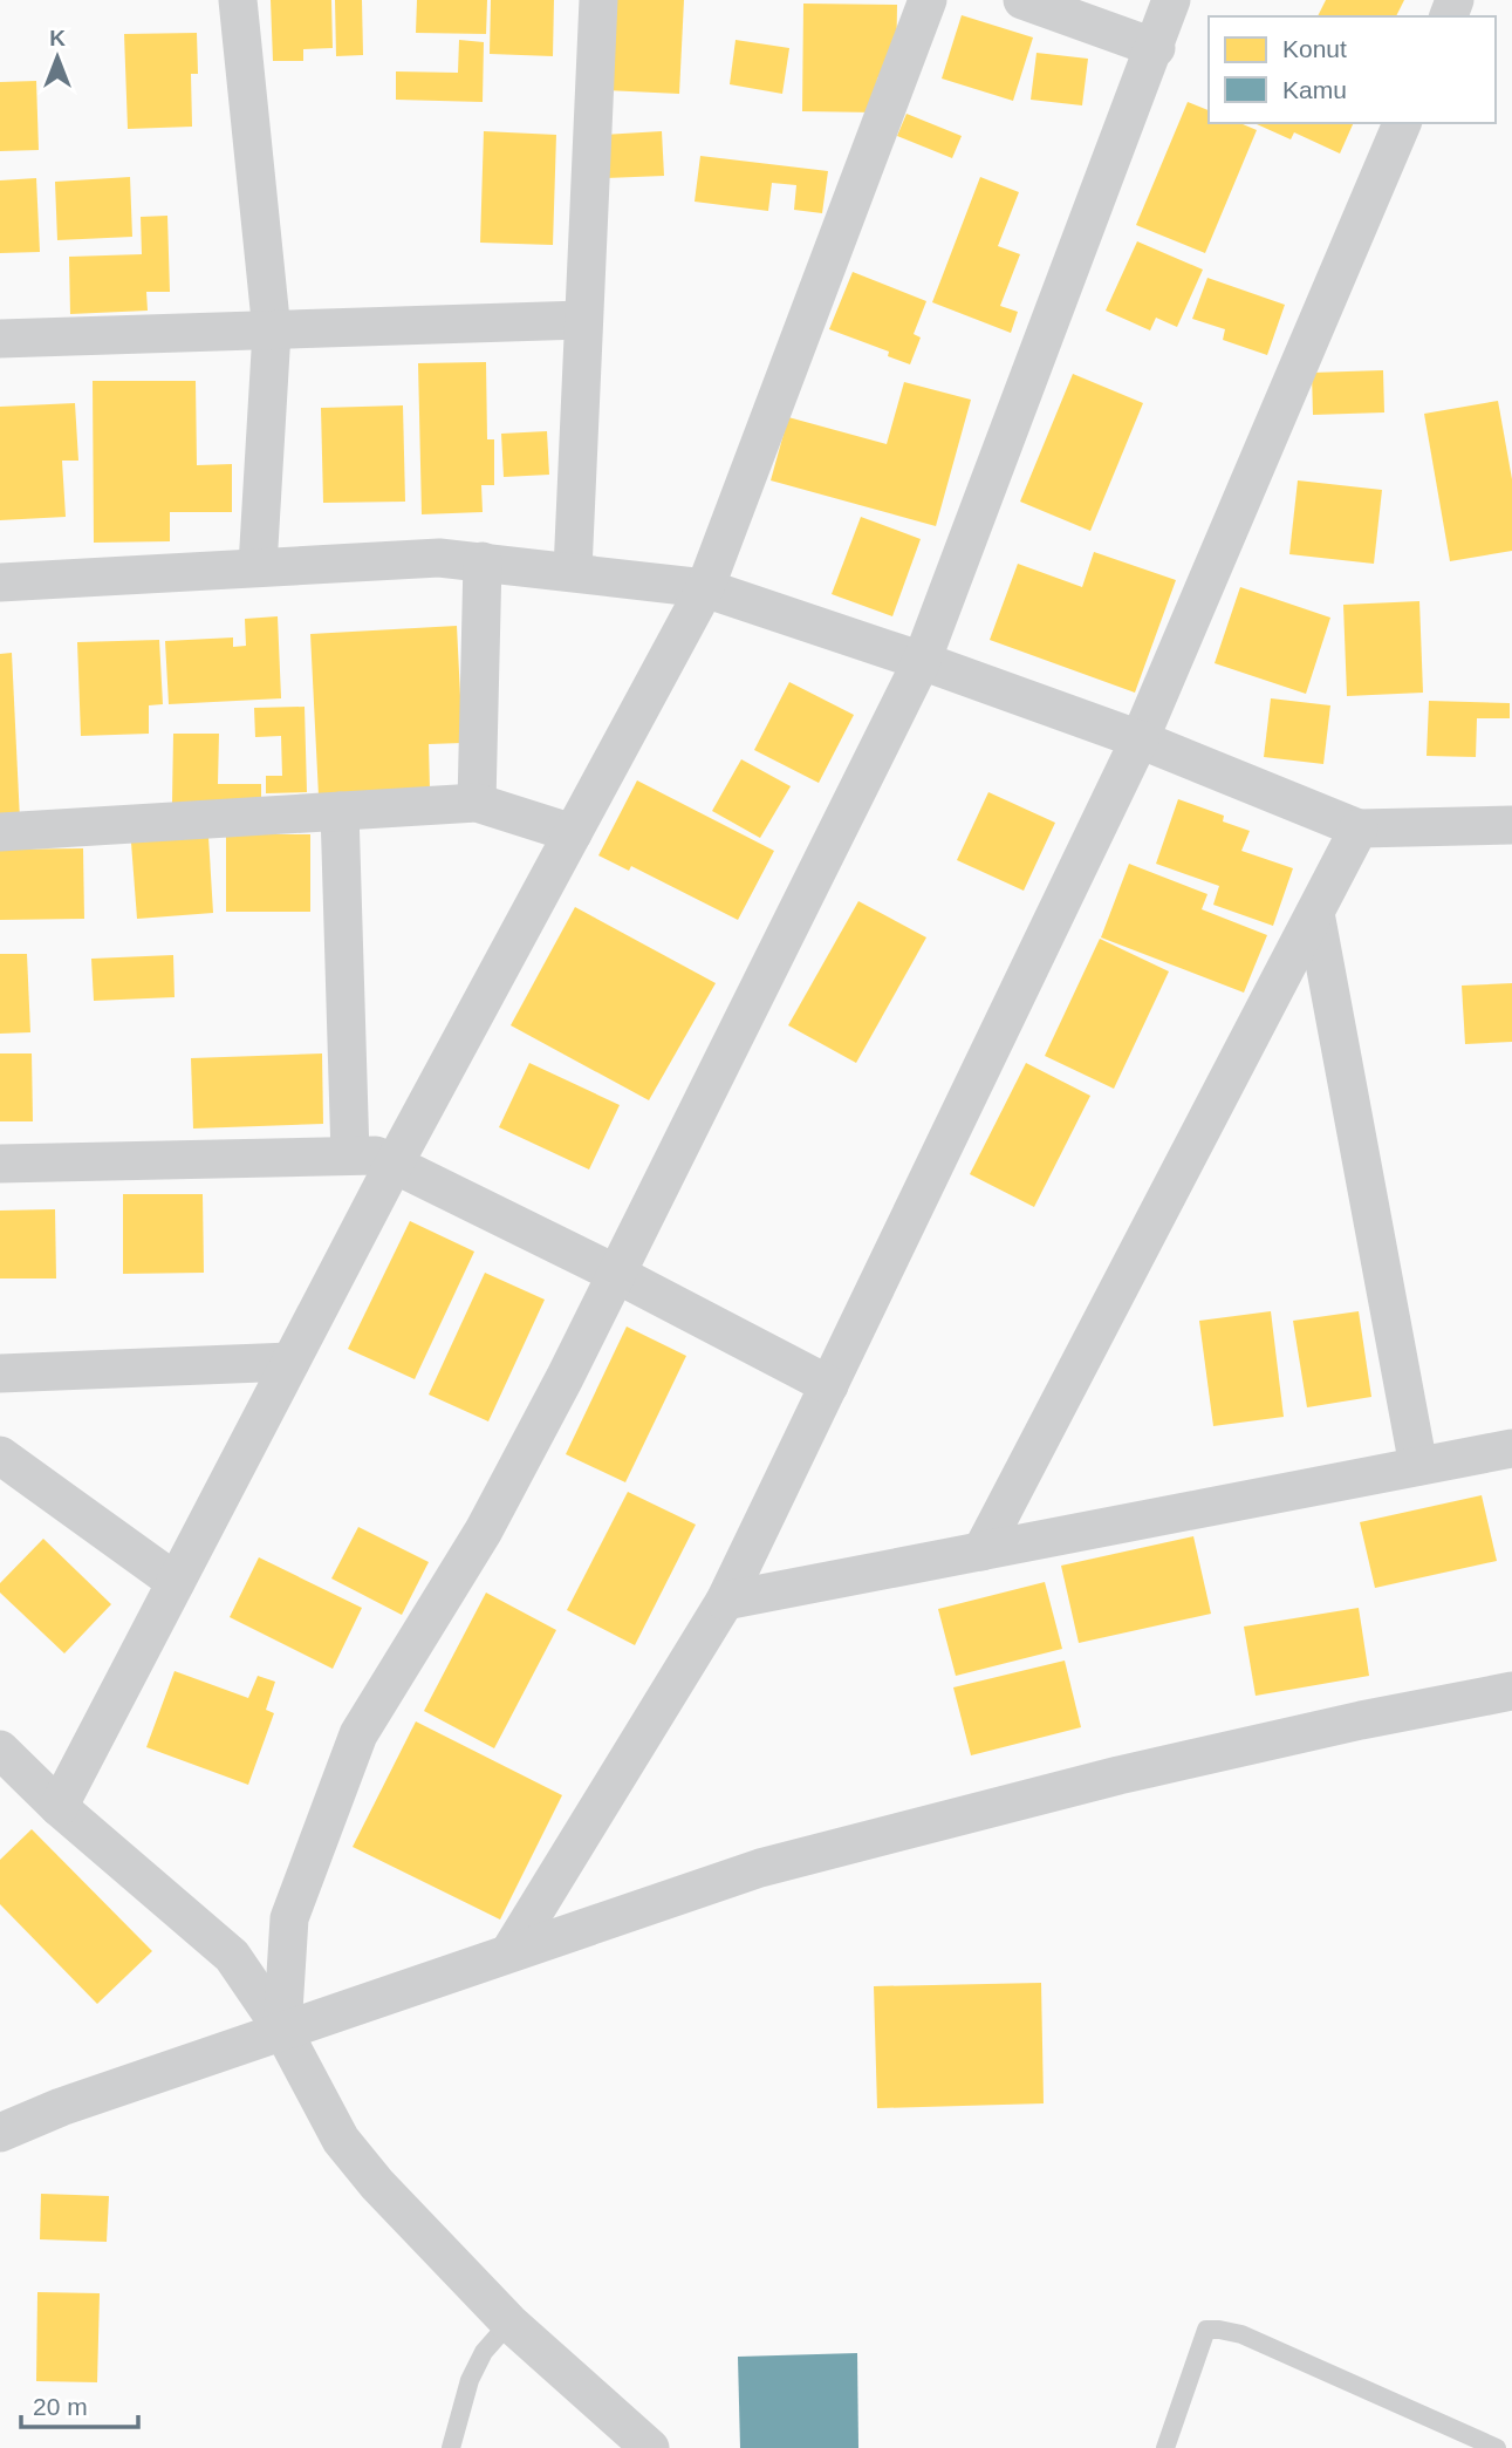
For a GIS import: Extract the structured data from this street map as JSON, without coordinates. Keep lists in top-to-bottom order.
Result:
{
  "legend": ["Konut", "Kamu"],
  "scale_bar": "20 m",
  "north": "top"
}
